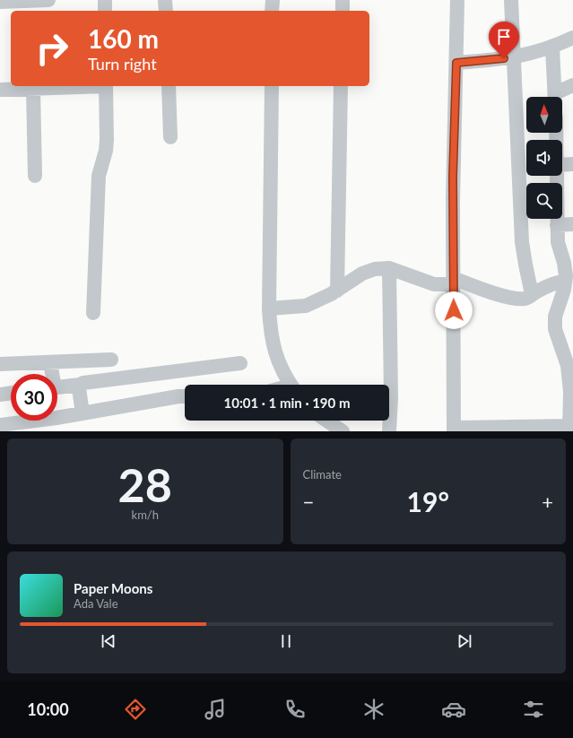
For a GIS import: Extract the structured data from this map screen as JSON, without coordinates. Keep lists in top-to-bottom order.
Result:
{
  "north": "top",
  "page": {
    "turn": ["160 m", "Turn right"],
    "limit": "30",
    "trip": "10:01 · 1 min · 190 m",
    "tile": [
      ["28", "km/h"],
      "Climate"
    ],
    "heat": ["−", "19°", "+"],
    "song": ["Paper Moons", "Ada Vale"],
    "tabs": "10:00"
  }
}
